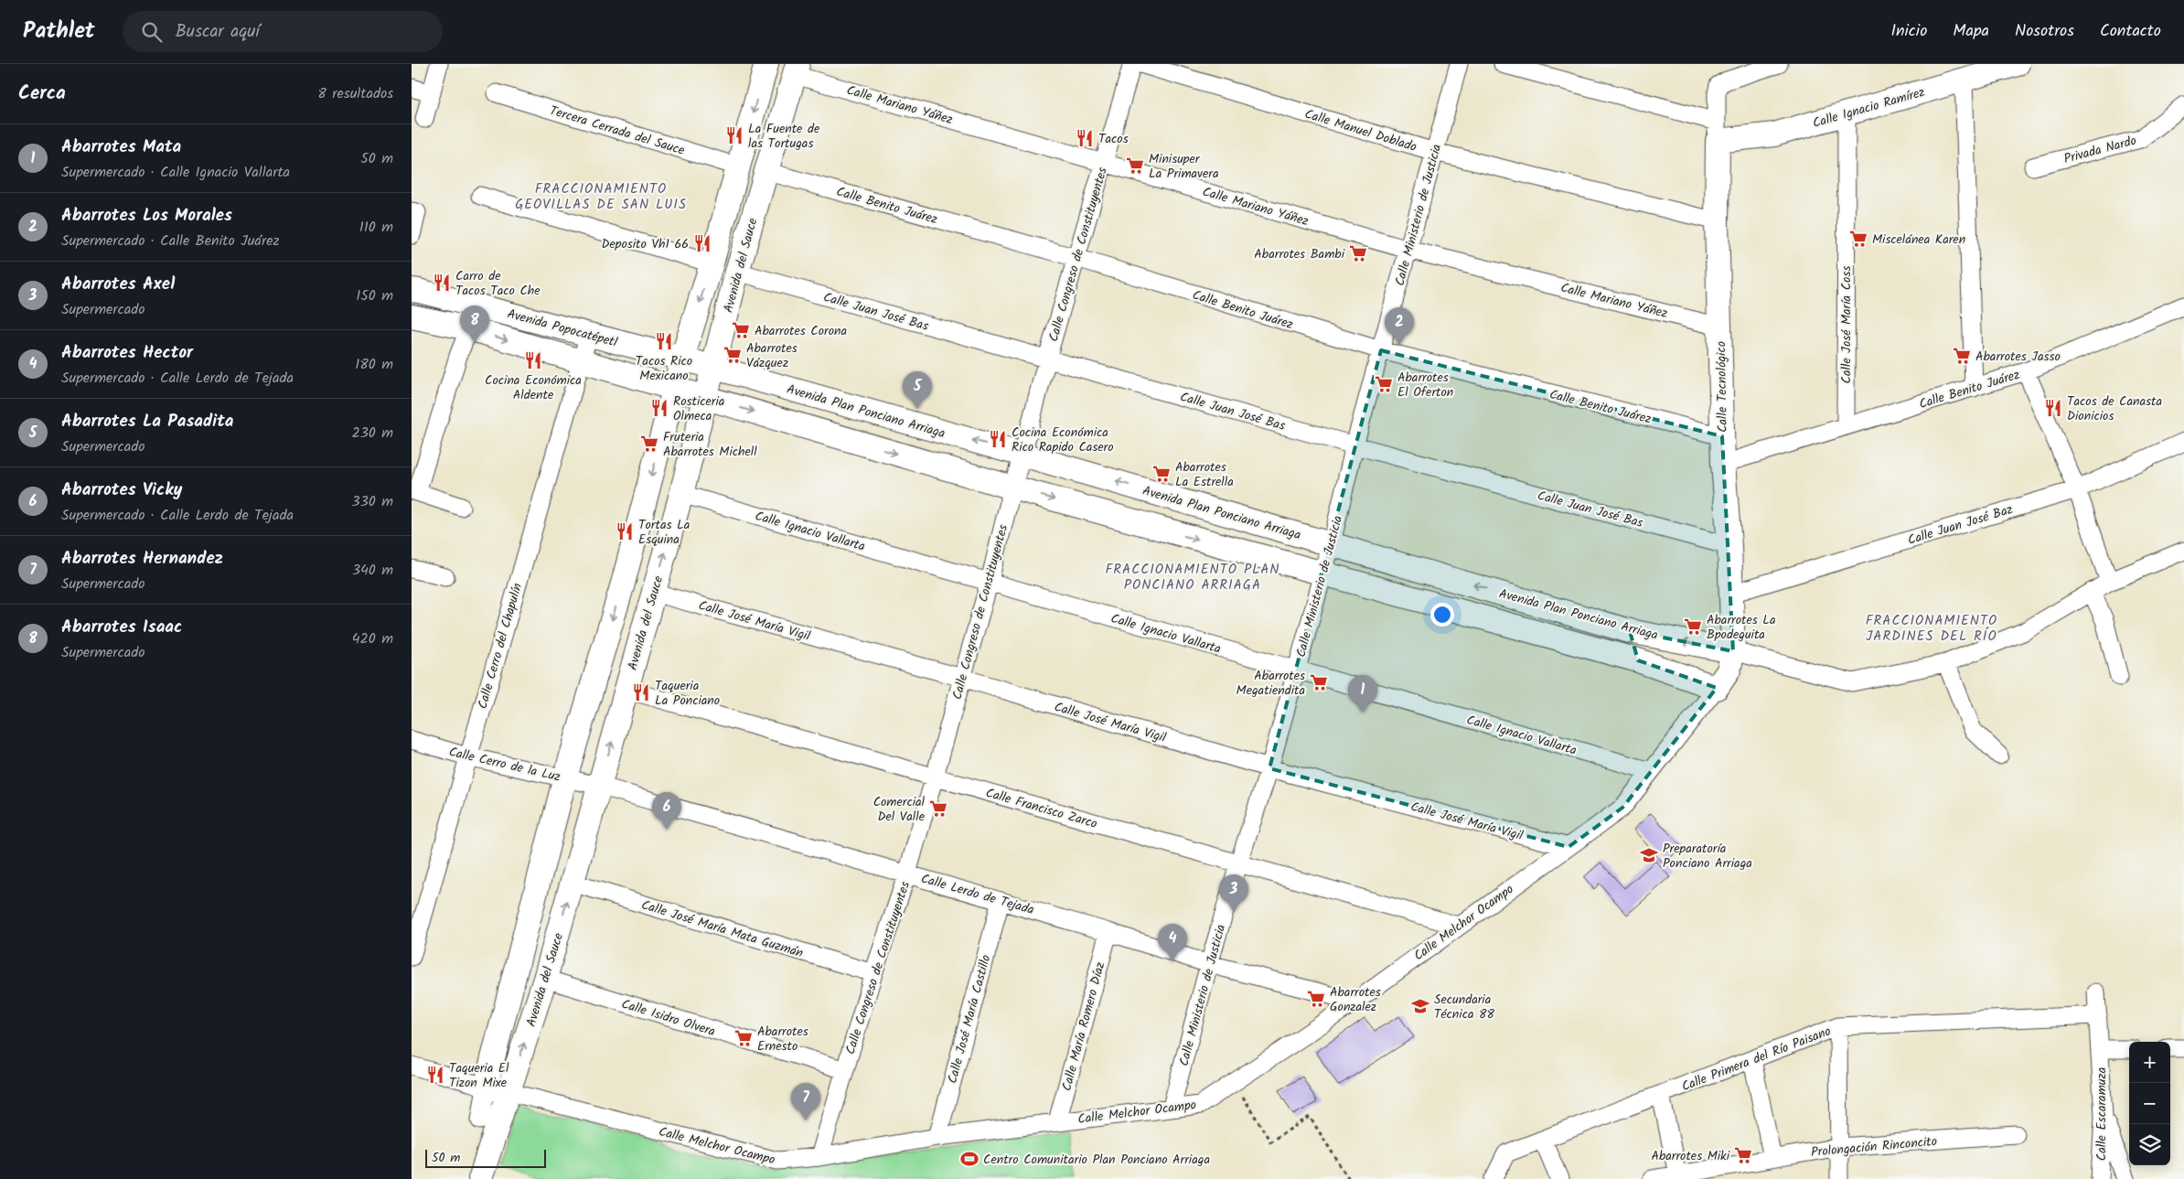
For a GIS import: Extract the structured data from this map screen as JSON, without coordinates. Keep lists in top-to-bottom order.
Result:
{
  "streets": {
    "street": [
      "Calle Mariano Yáñez",
      "Calle Ignacio Ramírez",
      "Tercera Cerrada del Sauce",
      "Calle Manuel Doblado",
      "Privada Nardo",
      "Calle Benito Juárez",
      "Calle Ministerio de Justicia",
      "Calle Congreso de Constituyentes",
      "Avenida del Sauce",
      "Calle Juan José Bas",
      "Calle José María Coss",
      "Avenida Popocatépetl",
      "Calle Tecnológico",
      "Avenida Plan Ponciano Arriaga",
      "Calle Juan José Baz",
      "Calle Ignacio Vallarta",
      "Calle José María Vigil",
      "Calle Cerro del Chapulín",
      "Calle Cerro de la Luz",
      "Calle Francisco Zarco",
      "Calle Lerdo de Tejada",
      "Calle Melchor Ocampo",
      "Calle José María Mata Guzmán",
      "Calle Isidro Olvera",
      "Calle José María Castillo",
      "Calle María Romero Díaz",
      "Calle Primera del Río Paisano",
      "Calle Escaramuza",
      "Prolongación Rinconcito"
    ]
  },
  "crossings": [
    ["Calle Mariano Yáñez", "Calle Ministerio de Justicia"],
    ["Calle Mariano Yáñez", "Calle Congreso de Constituyentes"],
    ["Calle Mariano Yáñez", "Avenida del Sauce"],
    ["Calle Mariano Yáñez", "Calle Tecnológico"],
    ["Calle Ignacio Ramírez", "Calle José María Coss"],
    ["Calle Ignacio Ramírez", "Calle Tecnológico"],
    ["Calle Manuel Doblado", "Calle Ministerio de Justicia"],
    ["Calle Manuel Doblado", "Calle Tecnológico"],
    ["Calle Benito Juárez", "Calle Ministerio de Justicia"],
    ["Calle Benito Juárez", "Calle Congreso de Constituyentes"],
    ["Calle Benito Juárez", "Avenida del Sauce"],
    ["Calle Benito Juárez", "Calle José María Coss"],
    ["Calle Benito Juárez", "Calle Tecnológico"],
    ["Calle Ministerio de Justicia", "Calle Juan José Bas"],
    ["Calle Ministerio de Justicia", "Avenida Plan Ponciano Arriaga"],
    ["Calle Ministerio de Justicia", "Calle Ignacio Vallarta"],
    ["Calle Ministerio de Justicia", "Calle José María Vigil"],
    ["Calle Ministerio de Justicia", "Calle Francisco Zarco"],
    ["Calle Ministerio de Justicia", "Calle Lerdo de Tejada"],
    ["Calle Ministerio de Justicia", "Calle Melchor Ocampo"],
    ["Calle Congreso de Constituyentes", "Calle Juan José Bas"],
    ["Calle Congreso de Constituyentes", "Avenida Plan Ponciano Arriaga"],
    ["Calle Congreso de Constituyentes", "Calle Ignacio Vallarta"],
    ["Calle Congreso de Constituyentes", "Calle José María Vigil"],
    ["Calle Congreso de Constituyentes", "Calle Francisco Zarco"],
    ["Calle Congreso de Constituyentes", "Calle Lerdo de Tejada"],
    ["Calle Congreso de Constituyentes", "Calle Melchor Ocampo"],
    ["Calle Congreso de Constituyentes", "Calle José María Mata Guzmán"],
    ["Calle Congreso de Constituyentes", "Calle Isidro Olvera"],
    ["Avenida del Sauce", "Calle Juan José Bas"],
    ["Avenida del Sauce", "Avenida Popocatépetl"],
    ["Avenida del Sauce", "Avenida Plan Ponciano Arriaga"],
    ["Avenida del Sauce", "Calle Ignacio Vallarta"],
    ["Avenida del Sauce", "Calle José María Vigil"],
    ["Avenida del Sauce", "Calle Cerro de la Luz"],
    ["Avenida del Sauce", "Calle Francisco Zarco"],
    ["Avenida del Sauce", "Calle Lerdo de Tejada"],
    ["Avenida del Sauce", "Calle Melchor Ocampo"],
    ["Avenida del Sauce", "Calle José María Mata Guzmán"],
    ["Avenida del Sauce", "Calle Isidro Olvera"],
    ["Calle Juan José Bas", "Calle Tecnológico"],
    ["Avenida Popocatépetl", "Avenida Plan Ponciano Arriaga"],
    ["Avenida Popocatépetl", "Calle Cerro del Chapulín"],
    ["Calle Tecnológico", "Avenida Plan Ponciano Arriaga"],
    ["Calle Tecnológico", "Calle Juan José Baz"],
    ["Calle Tecnológico", "Calle Melchor Ocampo"],
    ["Avenida Plan Ponciano Arriaga", "Calle Melchor Ocampo"],
    ["Calle Ignacio Vallarta", "Calle Melchor Ocampo"],
    ["Calle José María Vigil", "Calle Melchor Ocampo"],
    ["Calle Cerro del Chapulín", "Calle Cerro de la Luz"],
    ["Calle Cerro de la Luz", "Calle Lerdo de Tejada"],
    ["Calle Francisco Zarco", "Calle Melchor Ocampo"],
    ["Calle Lerdo de Tejada", "Calle Melchor Ocampo"],
    ["Calle Lerdo de Tejada", "Calle José María Castillo"],
    ["Calle Lerdo de Tejada", "Calle María Romero Díaz"],
    ["Calle Melchor Ocampo", "Calle José María Castillo"],
    ["Calle Melchor Ocampo", "Calle María Romero Díaz"],
    ["Calle Primera del Río Paisano", "Calle Escaramuza"]
  ],
  "districts": ["FRACCIONAMIENTO GEOVILLAS DE SAN LUIS", "FRACCIONAMIENTO PLAN PONCIANO ARRIAGA", "FRACCIONAMIENTO JARDINES DEL RÍO"],
  "places": {
    "restaurant": [
      "La Fuente de las Tortugas",
      "Tacos",
      "Deposito Vh1 66",
      "Carro de Tacos Taco Che",
      "Tacos Rico Mexicano",
      "Cocina Económica Aldente",
      "Rosticeria Olmeca",
      "Tacos de Canasta Dionicios",
      "Cocina Económica Rico Rapido Casero",
      "Tortas La Esquina",
      "Taqueria La Ponciano",
      "Taqueria El Tizon Mixe"
    ],
    "supermarket": [
      "Minisuper La Primavera",
      "Miscelánea Karen",
      "Abarrotes Bambi",
      "Abarrotes Corona",
      "Abarrotes Vázquez",
      "Abarrotes Jasso",
      "Abarrotes El Oferton",
      "Fruteria Abarrotes Michell",
      "Abarrotes La Estrella",
      "Abarrotes La Bpodeguita",
      "Abarrotes Megatiendita",
      "Comercial Del Valle",
      "Abarrotes Gonzalez",
      "Abarrotes Ernesto",
      "Abarrotes Miki"
    ],
    "school or university": ["Preparatoría Ponciano Arriaga", "Secundaria Técnica 88"],
    "sports": ["Centro Comunitario Plan Ponciano Arriaga"]
  },
  "scale_bar": "50 m",
  "page": {
    "header": "Pathlet",
    "search": "Buscar aquí",
    "nav": [
      "Inicio",
      "Mapa",
      "Nosotros",
      "Contacto"
    ],
    "heading": ["Cerca", "8 resultados"],
    "list": [
      {
        "mark": "1",
        "name": "Abarrotes Mata",
        "note": "Supermercado · Calle Ignacio Vallarta",
        "value": "50 m"
      },
      {
        "mark": "2",
        "name": "Abarrotes Los Morales",
        "note": "Supermercado · Calle Benito Juárez",
        "value": "110 m"
      },
      {
        "mark": "3",
        "name": "Abarrotes Axel",
        "note": "Supermercado",
        "value": "150 m"
      },
      {
        "mark": "4",
        "name": "Abarrotes Hector",
        "note": "Supermercado · Calle Lerdo de Tejada",
        "value": "180 m"
      },
      {
        "mark": "5",
        "name": "Abarrotes La Pasadita",
        "note": "Supermercado",
        "value": "230 m"
      },
      {
        "mark": "6",
        "name": "Abarrotes Vicky",
        "note": "Supermercado · Calle Lerdo de Tejada",
        "value": "330 m"
      },
      {
        "mark": "7",
        "name": "Abarrotes Hernandez",
        "note": "Supermercado",
        "value": "340 m"
      },
      {
        "mark": "8",
        "name": "Abarrotes Isaac",
        "note": "Supermercado",
        "value": "420 m"
      }
    ],
    "pins": [
      "8",
      "2",
      "5",
      "1",
      "6",
      "3",
      "4",
      "7"
    ],
    "map_buttons": ["+", "−"],
    "scale": "50 m"
  }
}
